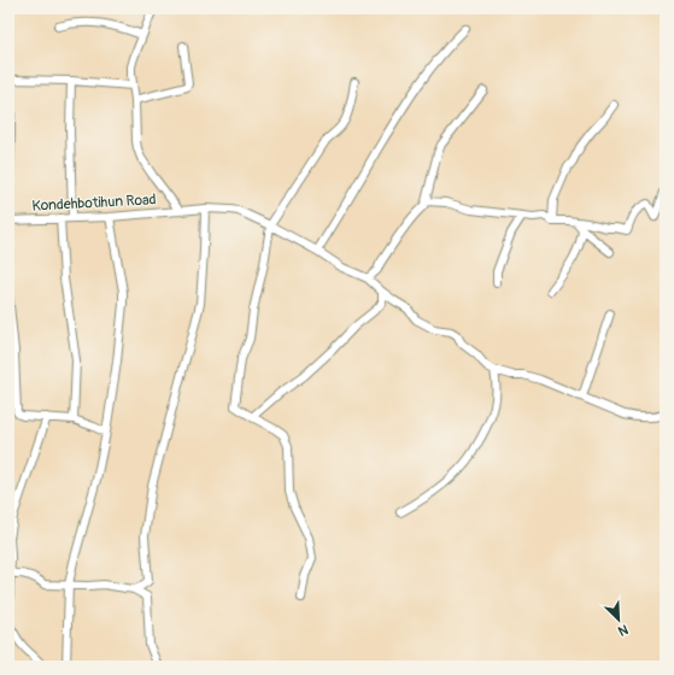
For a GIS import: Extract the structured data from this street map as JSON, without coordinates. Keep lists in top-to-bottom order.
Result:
{
  "streets": {
    "street": ["Kondehbotihun Road"]
  },
  "north": "bottom right"
}
